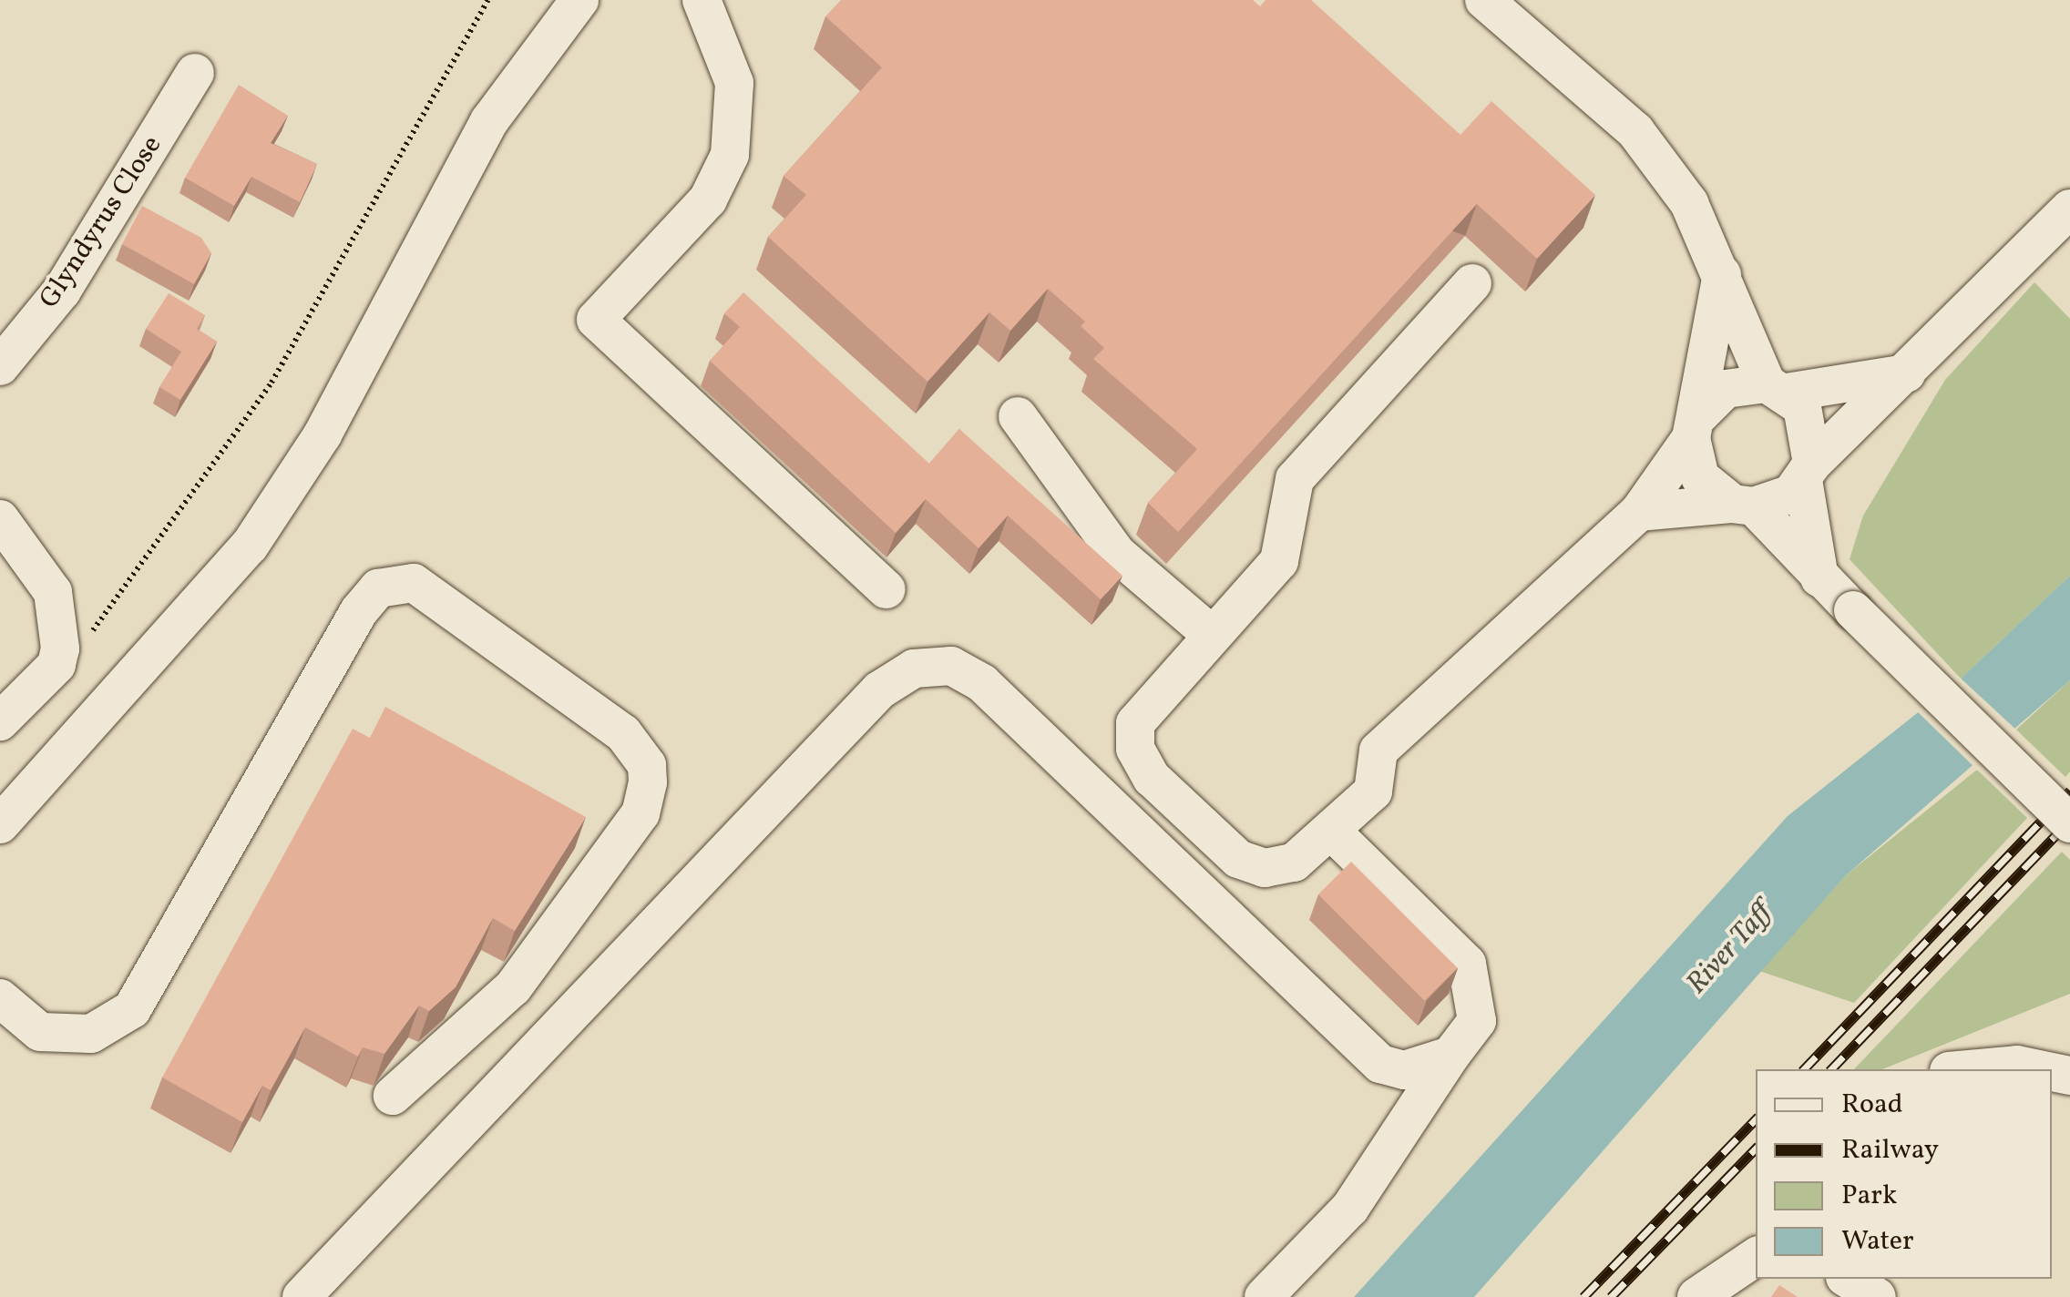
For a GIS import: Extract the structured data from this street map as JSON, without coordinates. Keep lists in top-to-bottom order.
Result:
{
  "streets": {
    "street": ["Glyndyrus Close"]
  },
  "water": ["River Taff"],
  "legend": [
    "Road",
    "Railway",
    "Park",
    "Water"
  ]
}
